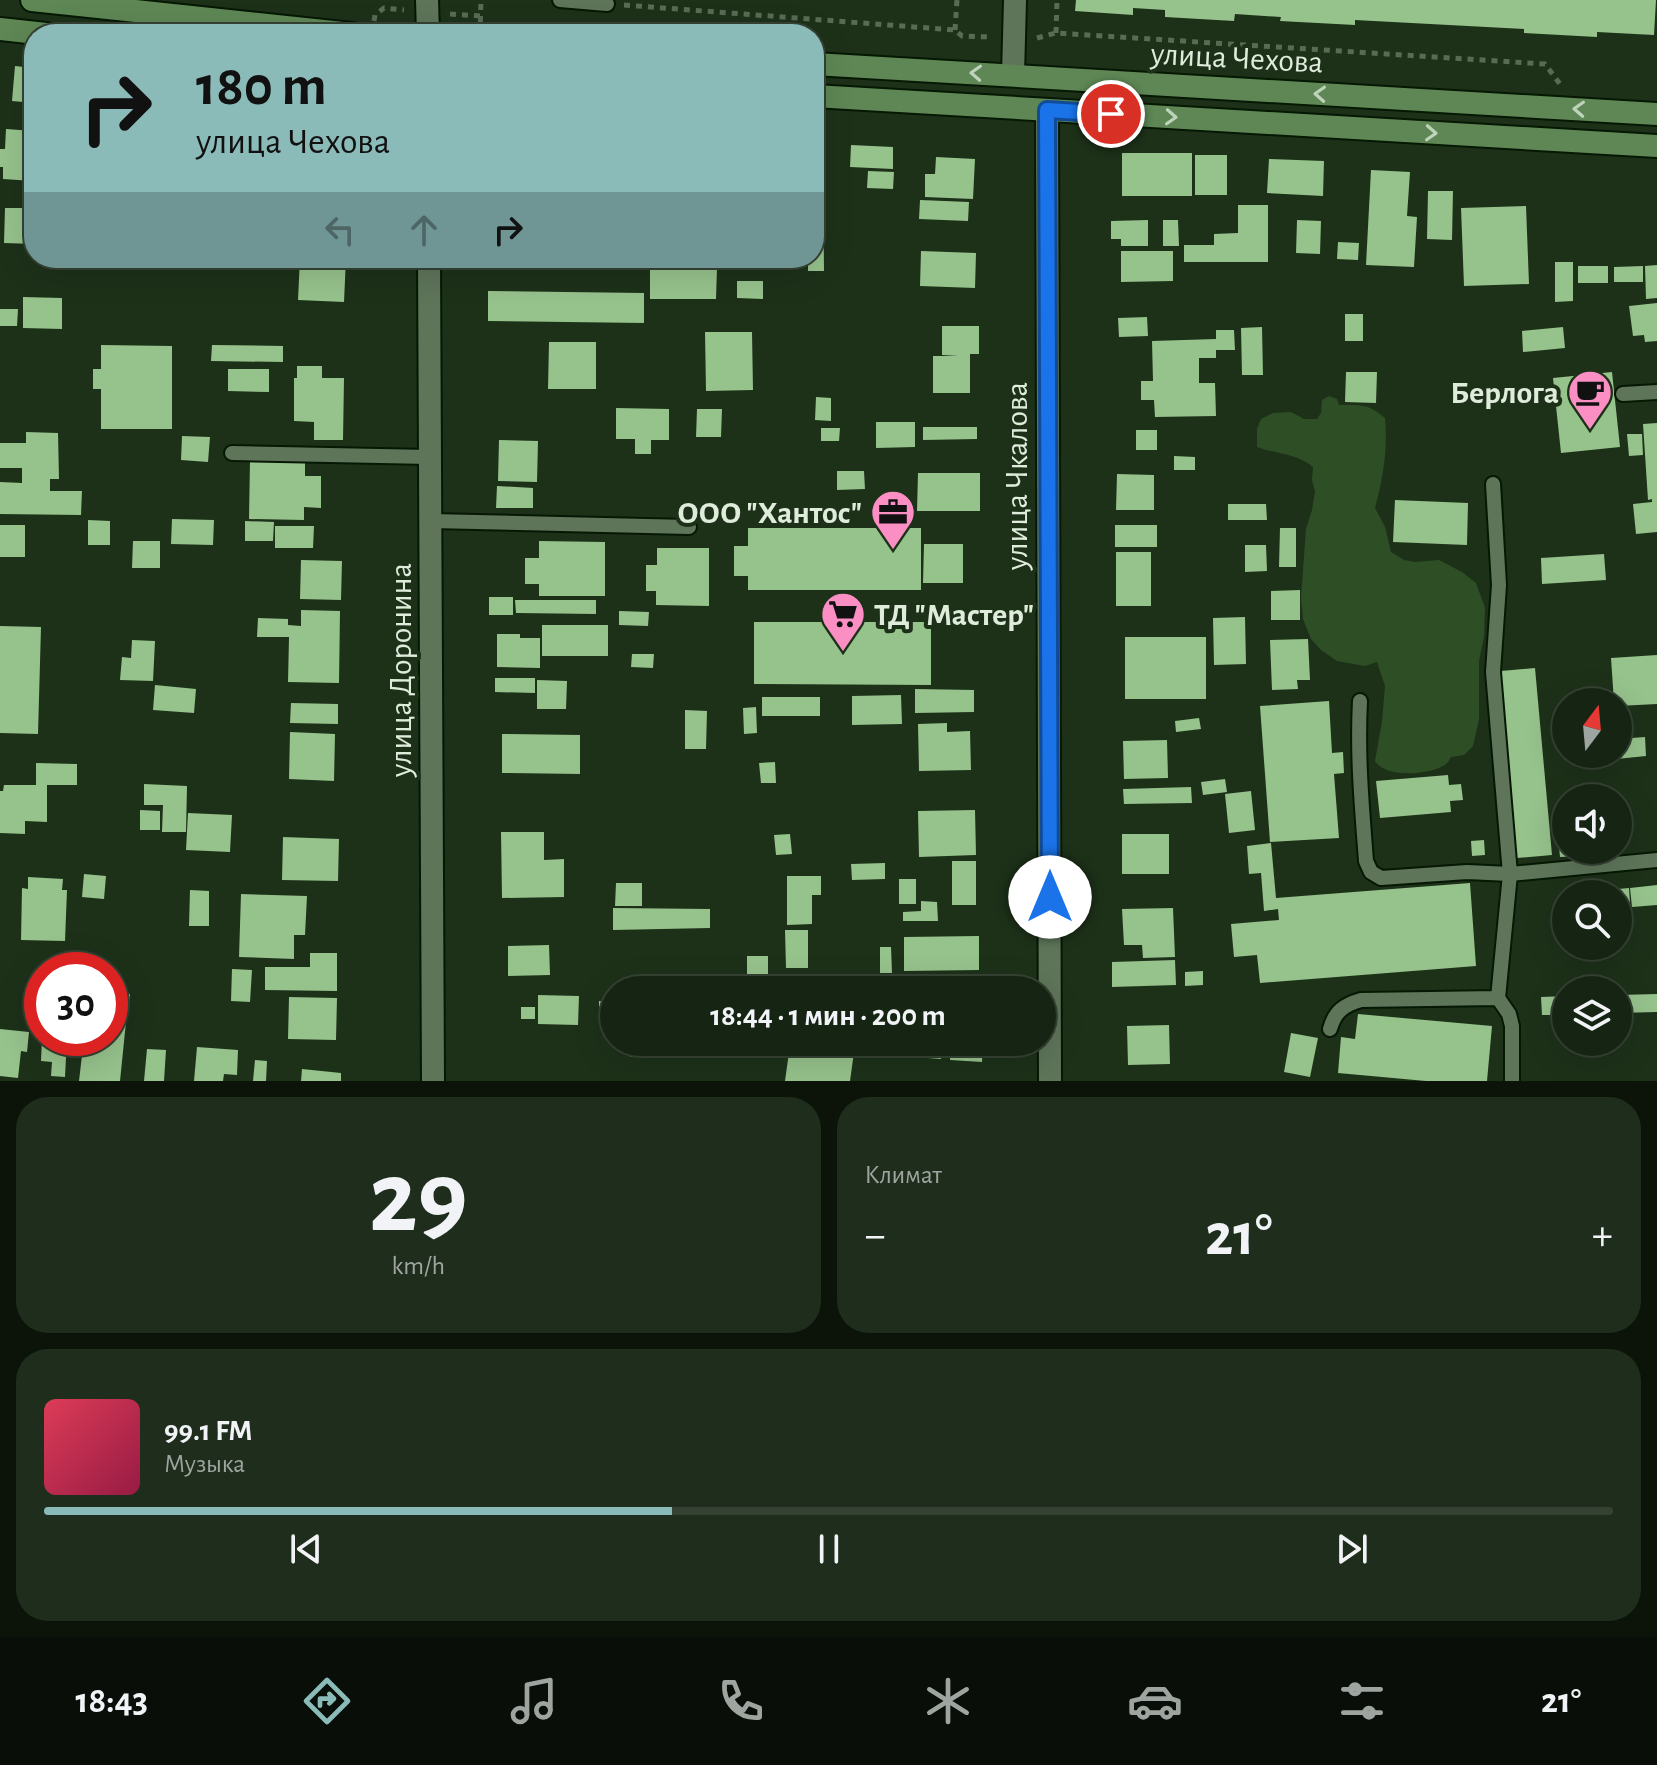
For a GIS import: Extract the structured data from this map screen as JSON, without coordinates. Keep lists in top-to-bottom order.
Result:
{
  "streets": {
    "main road": ["улица Чехова"],
    "street": ["улица Чкалова", "улица Доронина"]
  },
  "crossings": [
    ["улица Чехова", "улица Чкалова"]
  ],
  "places": {
    "cafe": ["Берлога"],
    "office": ["ООО \"Хантос\""],
    "supermarket": ["ТД \"Мастер\""]
  },
  "north": "top",
  "page": {
    "turn": ["180 m", "улица Чехова"],
    "limit": "30",
    "trip": "18:44 · 1 мин · 200 m",
    "tile": [
      ["29", "km/h"],
      "Климат"
    ],
    "heat": ["−", "21°", "+"],
    "song": ["99.1 FM", "Музыка"],
    "tabs": ["18:43", "21°"]
  }
}
